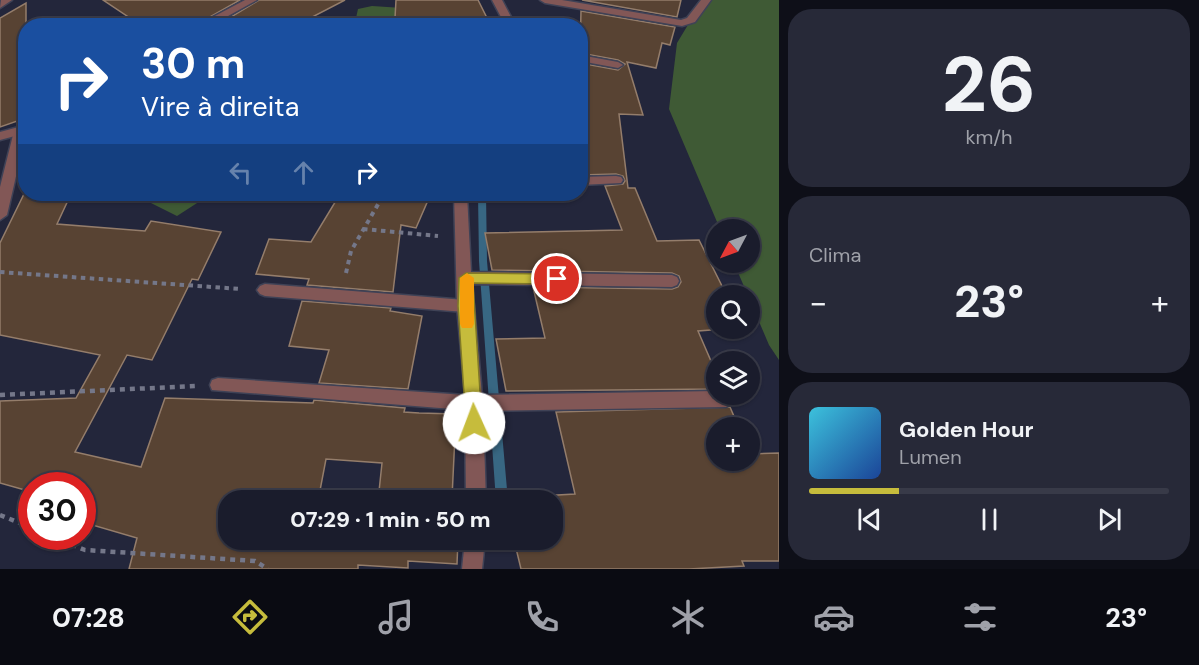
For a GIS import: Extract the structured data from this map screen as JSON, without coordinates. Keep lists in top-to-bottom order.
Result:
{
  "north": "bottom left",
  "page": {
    "tile": [
      ["26", "km/h"],
      "Clima"
    ],
    "turn": ["30 m", "Vire à direita"],
    "map_buttons": "+",
    "heat": ["−", "23°", "+"],
    "song": ["Golden Hour", "Lumen"],
    "limit": "30",
    "trip": "07:29 · 1 min · 50 m",
    "tabs": ["07:28", "23°"]
  }
}
